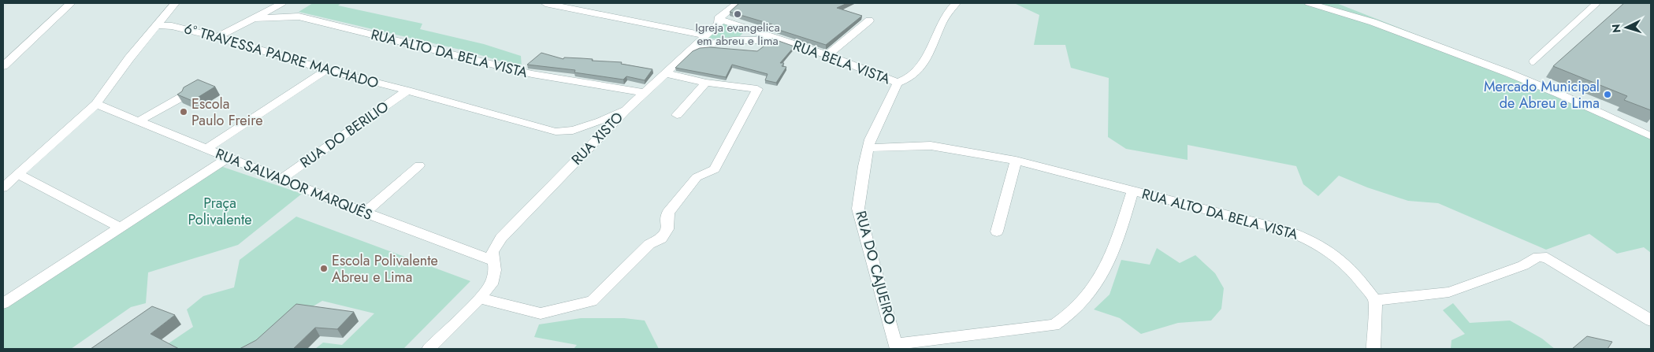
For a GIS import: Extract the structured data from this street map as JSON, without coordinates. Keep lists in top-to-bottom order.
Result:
{
  "streets": {
    "street": [
      "RUA ALTO DA BELA VISTA",
      "6° TRAVESSA PADRE MACHADO",
      "RUA BELA VISTA",
      "RUA DO BERILIO",
      "RUA XISTO",
      "RUA SALVADOR MARQUÊS",
      "RUA DO CAJUEIRO"
    ]
  },
  "crossings": [
    ["RUA ALTO DA BELA VISTA", "RUA DO CAJUEIRO"],
    ["6° TRAVESSA PADRE MACHADO", "RUA DO BERILIO"],
    ["6° TRAVESSA PADRE MACHADO", "RUA XISTO"],
    ["RUA BELA VISTA", "RUA DO CAJUEIRO"],
    ["RUA DO BERILIO", "RUA XISTO"],
    ["RUA DO BERILIO", "RUA SALVADOR MARQUÊS"],
    ["RUA XISTO", "RUA SALVADOR MARQUÊS"]
  ],
  "parks": ["Praça Polivalente"],
  "places": [
    "Igreja evangelica em abreu e lima",
    "Mercado Municipal de Abreu e Lima",
    "Escola Paulo Freire",
    "Escola Polivalente Abreu e Lima"
  ],
  "north": "left"
}
